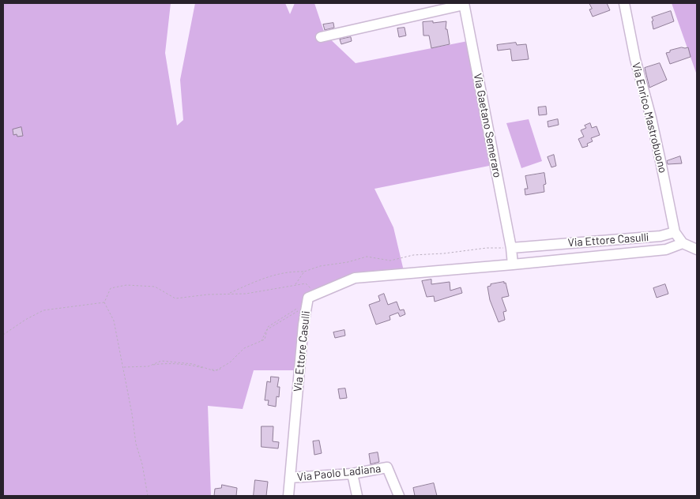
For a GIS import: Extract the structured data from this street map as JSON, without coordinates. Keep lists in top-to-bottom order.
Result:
{
  "streets": {
    "street": [
      "Via Enrico Mastrobuono",
      "Via Gaetano Semeraro",
      "Via Ettore Casulli",
      "Via Paolo Ladiana"
    ]
  },
  "crossings": [
    ["Via Enrico Mastrobuono", "Via Ettore Casulli"],
    ["Via Gaetano Semeraro", "Via Ettore Casulli"],
    ["Via Ettore Casulli", "Via Paolo Ladiana"]
  ]
}
